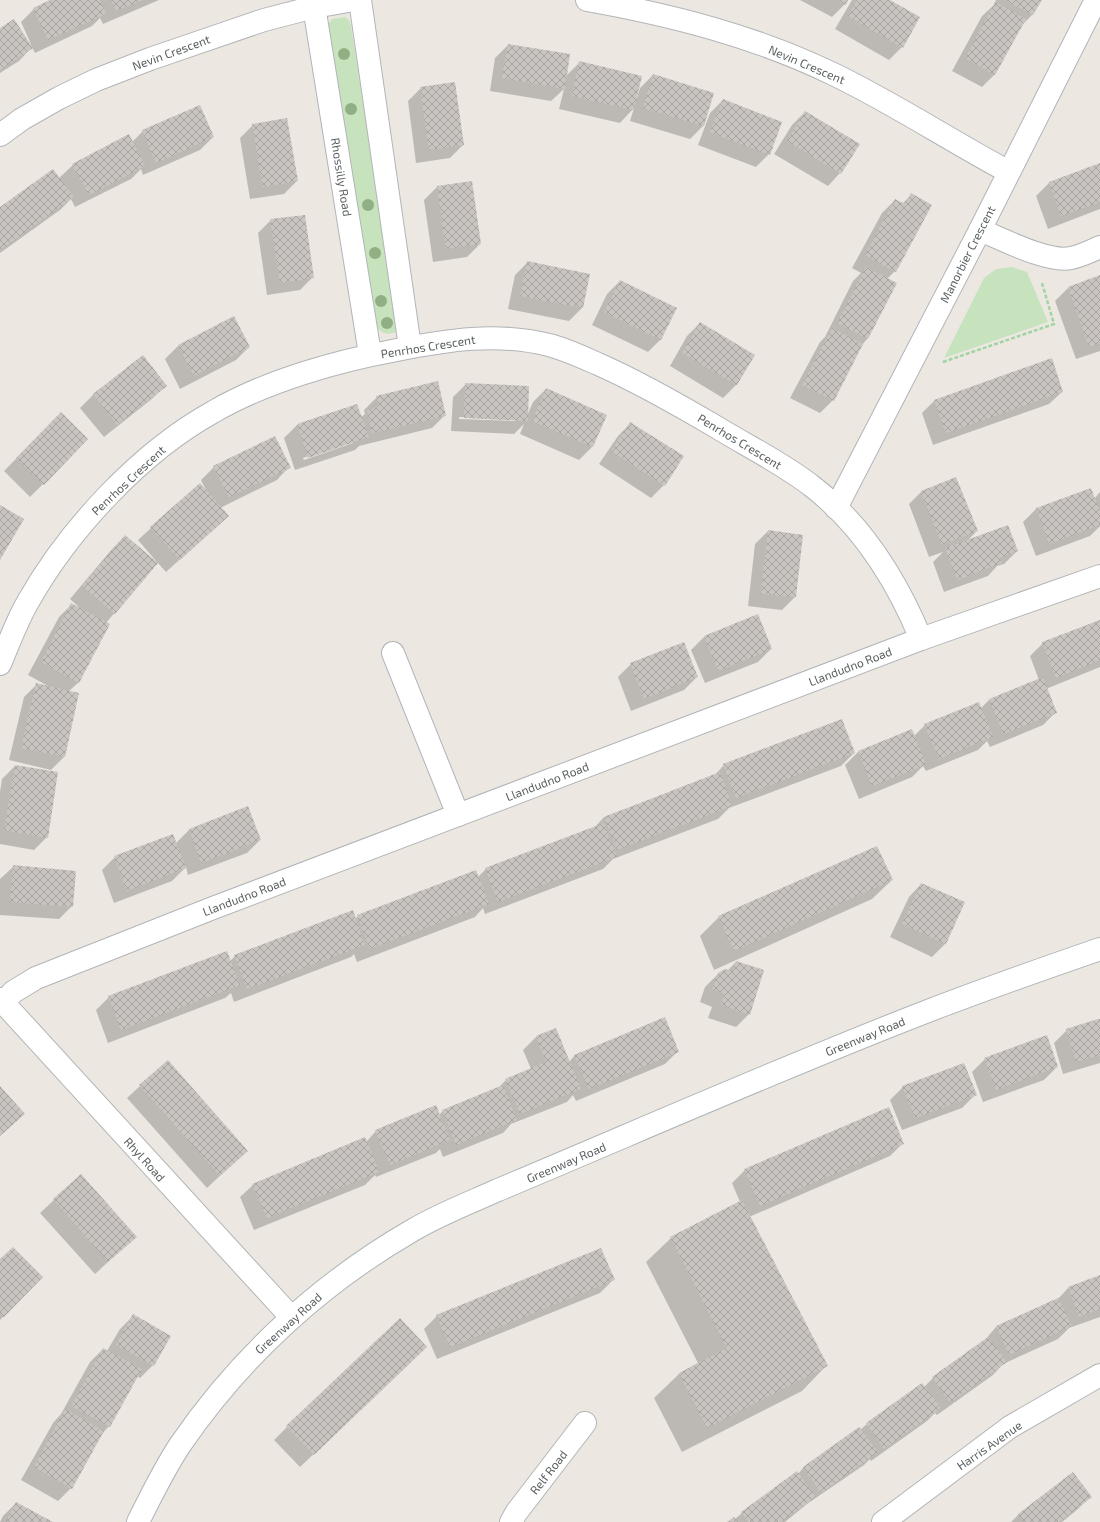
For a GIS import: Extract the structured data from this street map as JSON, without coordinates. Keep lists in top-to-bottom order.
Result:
{
  "streets": {
    "street": [
      "Nevin Crescent",
      "Rhossilly Road",
      "Manorbier Crescent",
      "Penrhos Crescent",
      "Llandudno Road",
      "Greenway Road",
      "Rhyl Road",
      "Harris Avenue",
      "Relf Road"
    ]
  },
  "crossings": [
    ["Nevin Crescent", "Rhossilly Road"],
    ["Nevin Crescent", "Manorbier Crescent"],
    ["Rhossilly Road", "Penrhos Crescent"],
    ["Manorbier Crescent", "Penrhos Crescent"],
    ["Penrhos Crescent", "Llandudno Road"],
    ["Llandudno Road", "Rhyl Road"],
    ["Greenway Road", "Rhyl Road"]
  ]
}
